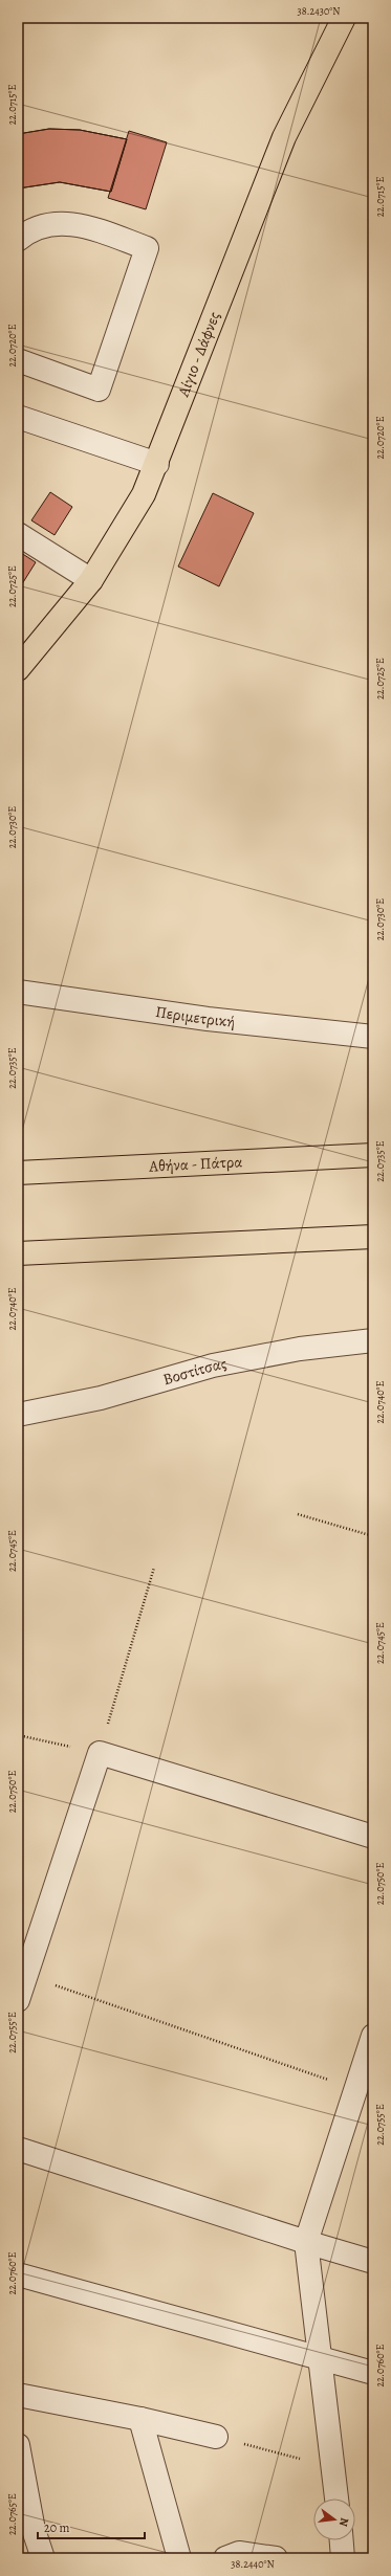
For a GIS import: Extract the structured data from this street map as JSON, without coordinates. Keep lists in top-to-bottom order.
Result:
{
  "streets": {
    "main road": ["Αίγιο - Δάφνες", "Αθήνα - Πάτρα"],
    "street": ["Περιμετρική", "Βοστίτσας"]
  },
  "scale_bar": "20 m",
  "north": "right",
  "coordinates": [
    "38.2430°N",
    "22.0715°E",
    "22.0720°E",
    "22.0725°E",
    "22.0730°E",
    "22.0735°E",
    "22.0740°E",
    "22.0745°E",
    "22.0750°E",
    "22.0755°E",
    "22.0760°E",
    "22.0765°E",
    "38.2440°N"
  ]
}
